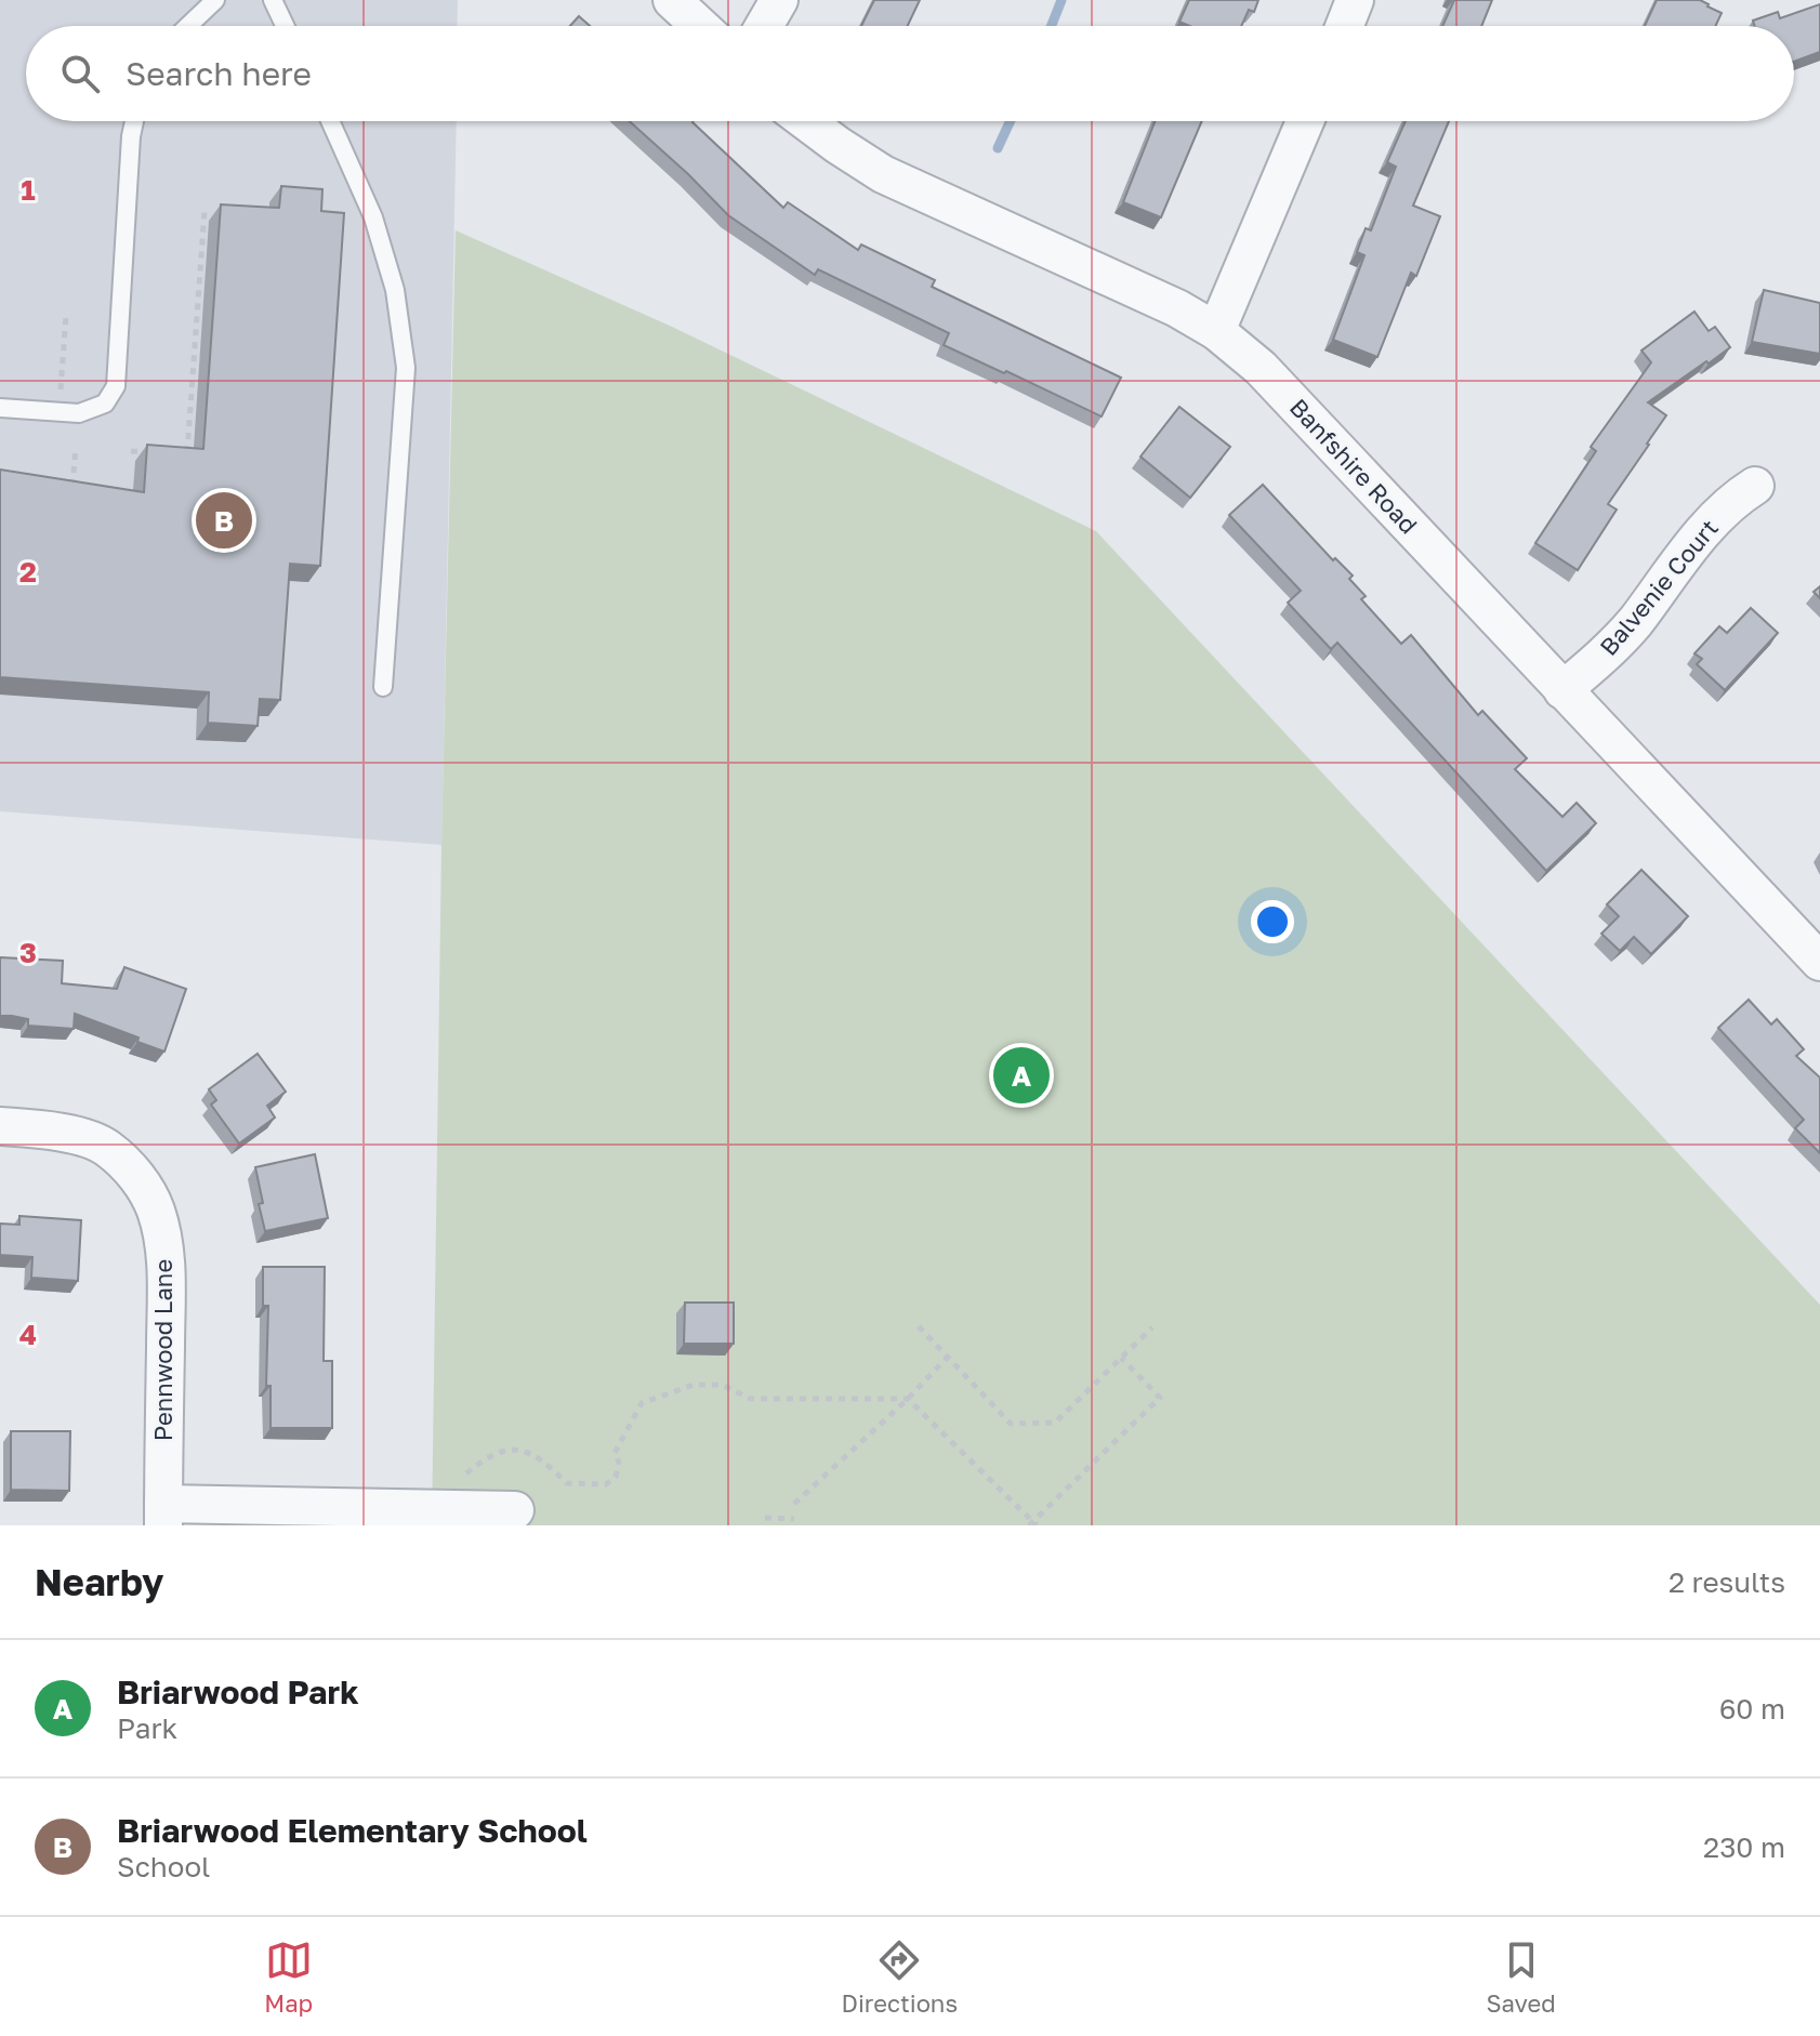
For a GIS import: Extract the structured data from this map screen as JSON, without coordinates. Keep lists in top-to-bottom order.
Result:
{
  "streets": {
    "street": ["Banfshire Road", "Balvenie Court", "Pennwood Lane"]
  },
  "crossings": [
    ["Banfshire Road", "Balvenie Court"]
  ],
  "page": {
    "search": "Search here",
    "pins": ["B", "A"],
    "heading": ["Nearby", "2 results"],
    "list": [
      {
        "mark": "A",
        "name": "Briarwood Park",
        "note": "Park",
        "value": "60 m"
      },
      {
        "mark": "B",
        "name": "Briarwood Elementary School",
        "note": "School",
        "value": "230 m"
      }
    ],
    "nav": ["Map", "Directions", "Saved"]
  },
  "grid": {
    "rows": [
      "1",
      "2",
      "3",
      "4"
    ]
  }
}
